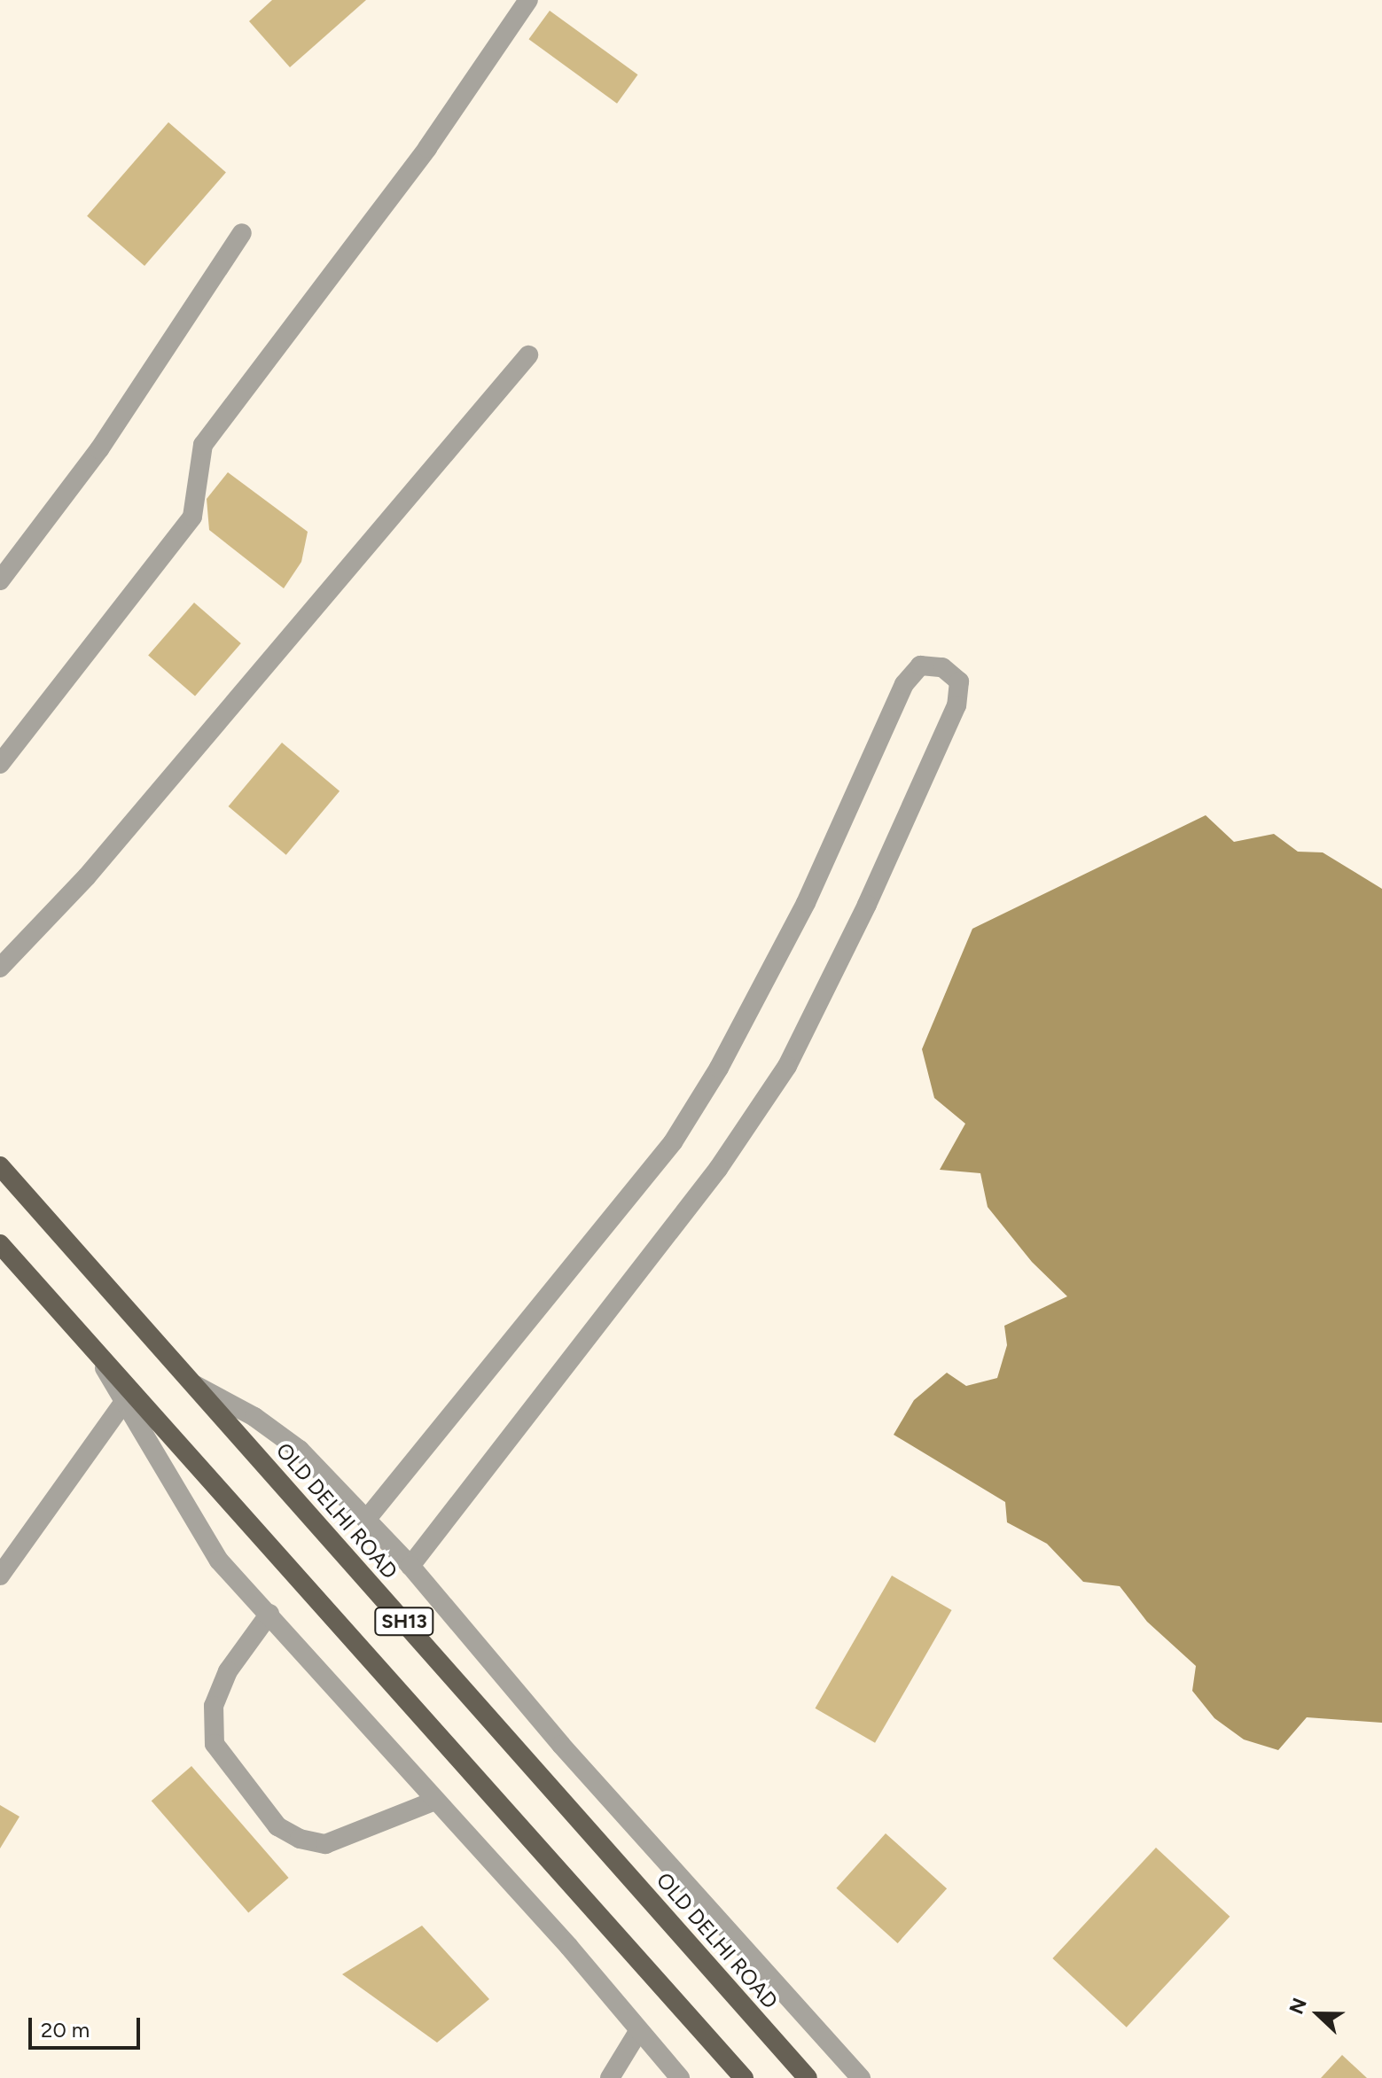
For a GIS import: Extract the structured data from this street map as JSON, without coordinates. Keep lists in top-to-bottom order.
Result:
{
  "streets": {
    "main road": ["OLD DELHI ROAD", "SH13"]
  },
  "scale_bar": "20 m",
  "north": "left"
}
